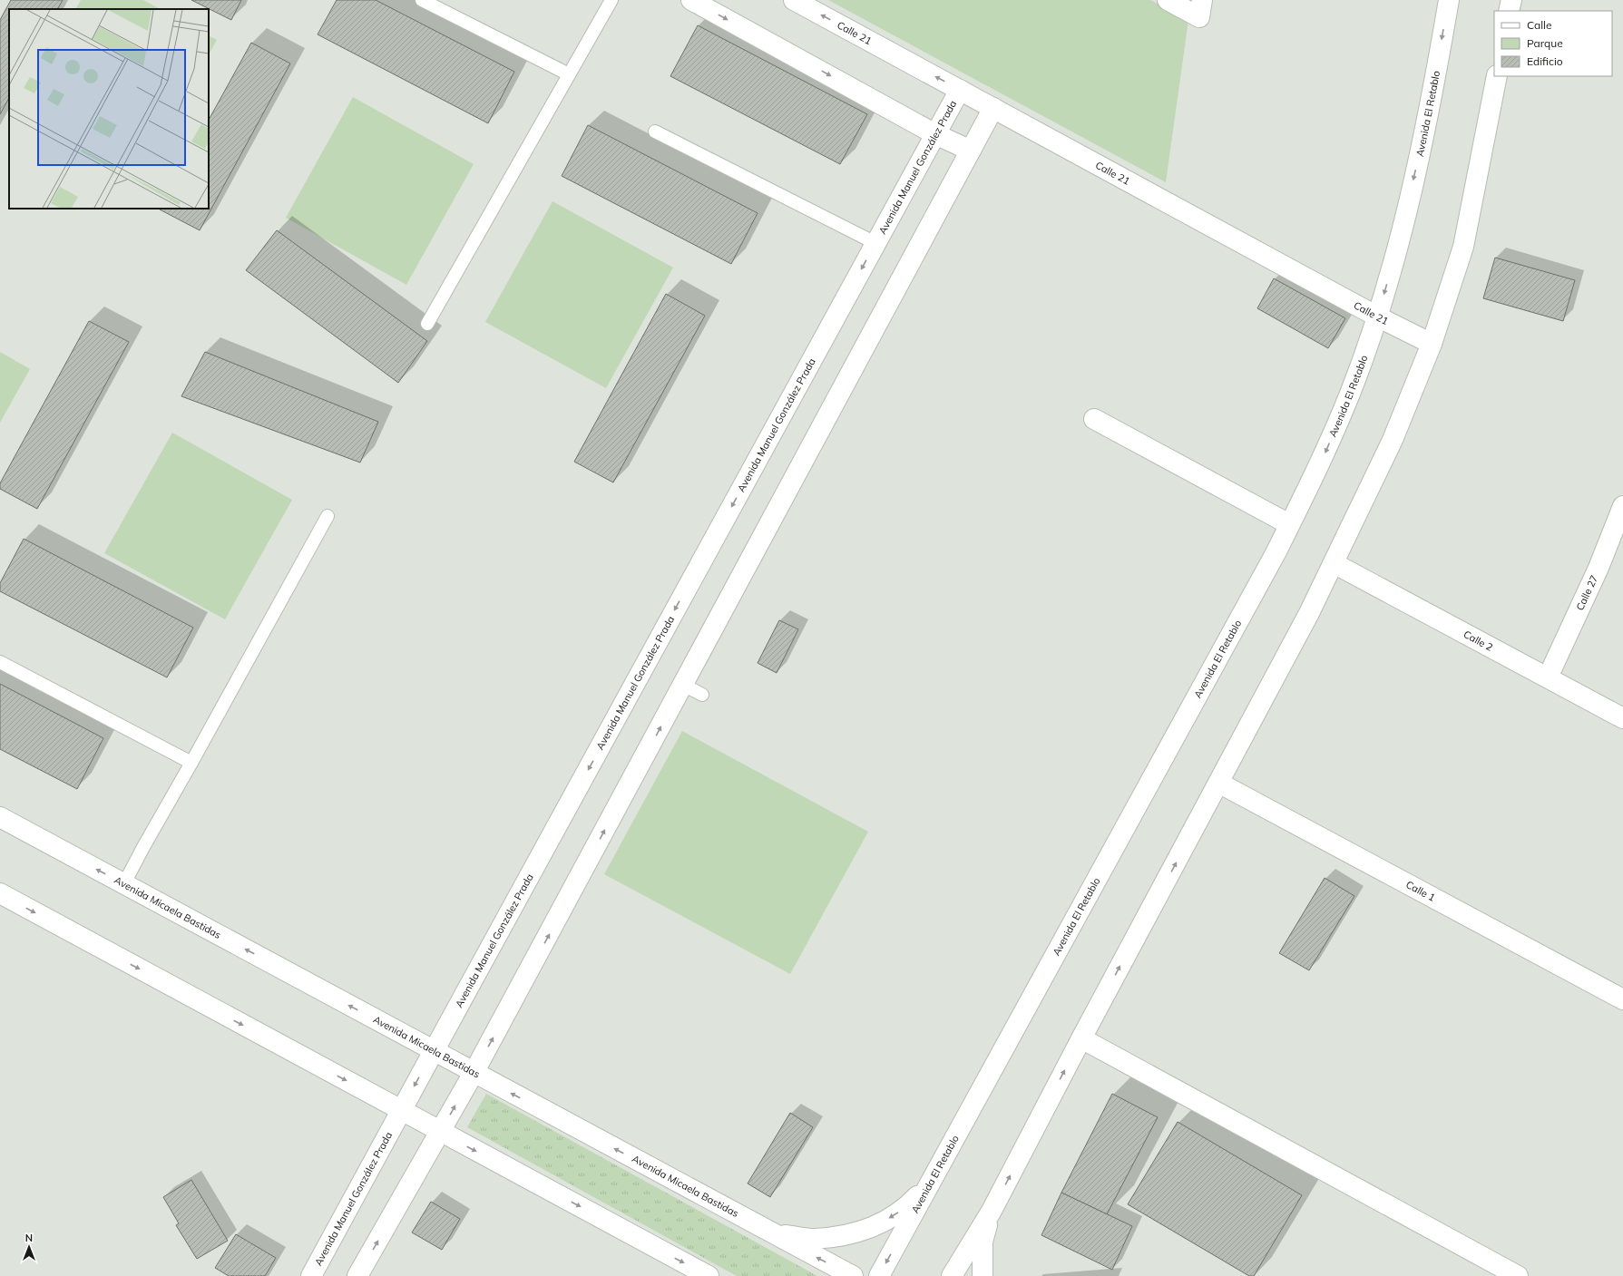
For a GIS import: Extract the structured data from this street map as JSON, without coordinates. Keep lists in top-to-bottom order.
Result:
{
  "streets": {
    "street": [
      "Calle 21",
      "Avenida El Retablo",
      "Avenida Manuel González Prada",
      "Calle 27",
      "Calle 2",
      "Calle 1",
      "Avenida Micaela Bastidas"
    ]
  },
  "crossings": [
    ["Calle 21", "Avenida El Retablo"],
    ["Calle 21", "Avenida Manuel González Prada"],
    ["Avenida Manuel González Prada", "Avenida Micaela Bastidas"],
    ["Calle 27", "Calle 2"]
  ],
  "legend": ["Calle", "Parque", "Edificio"],
  "north": "top"
}
